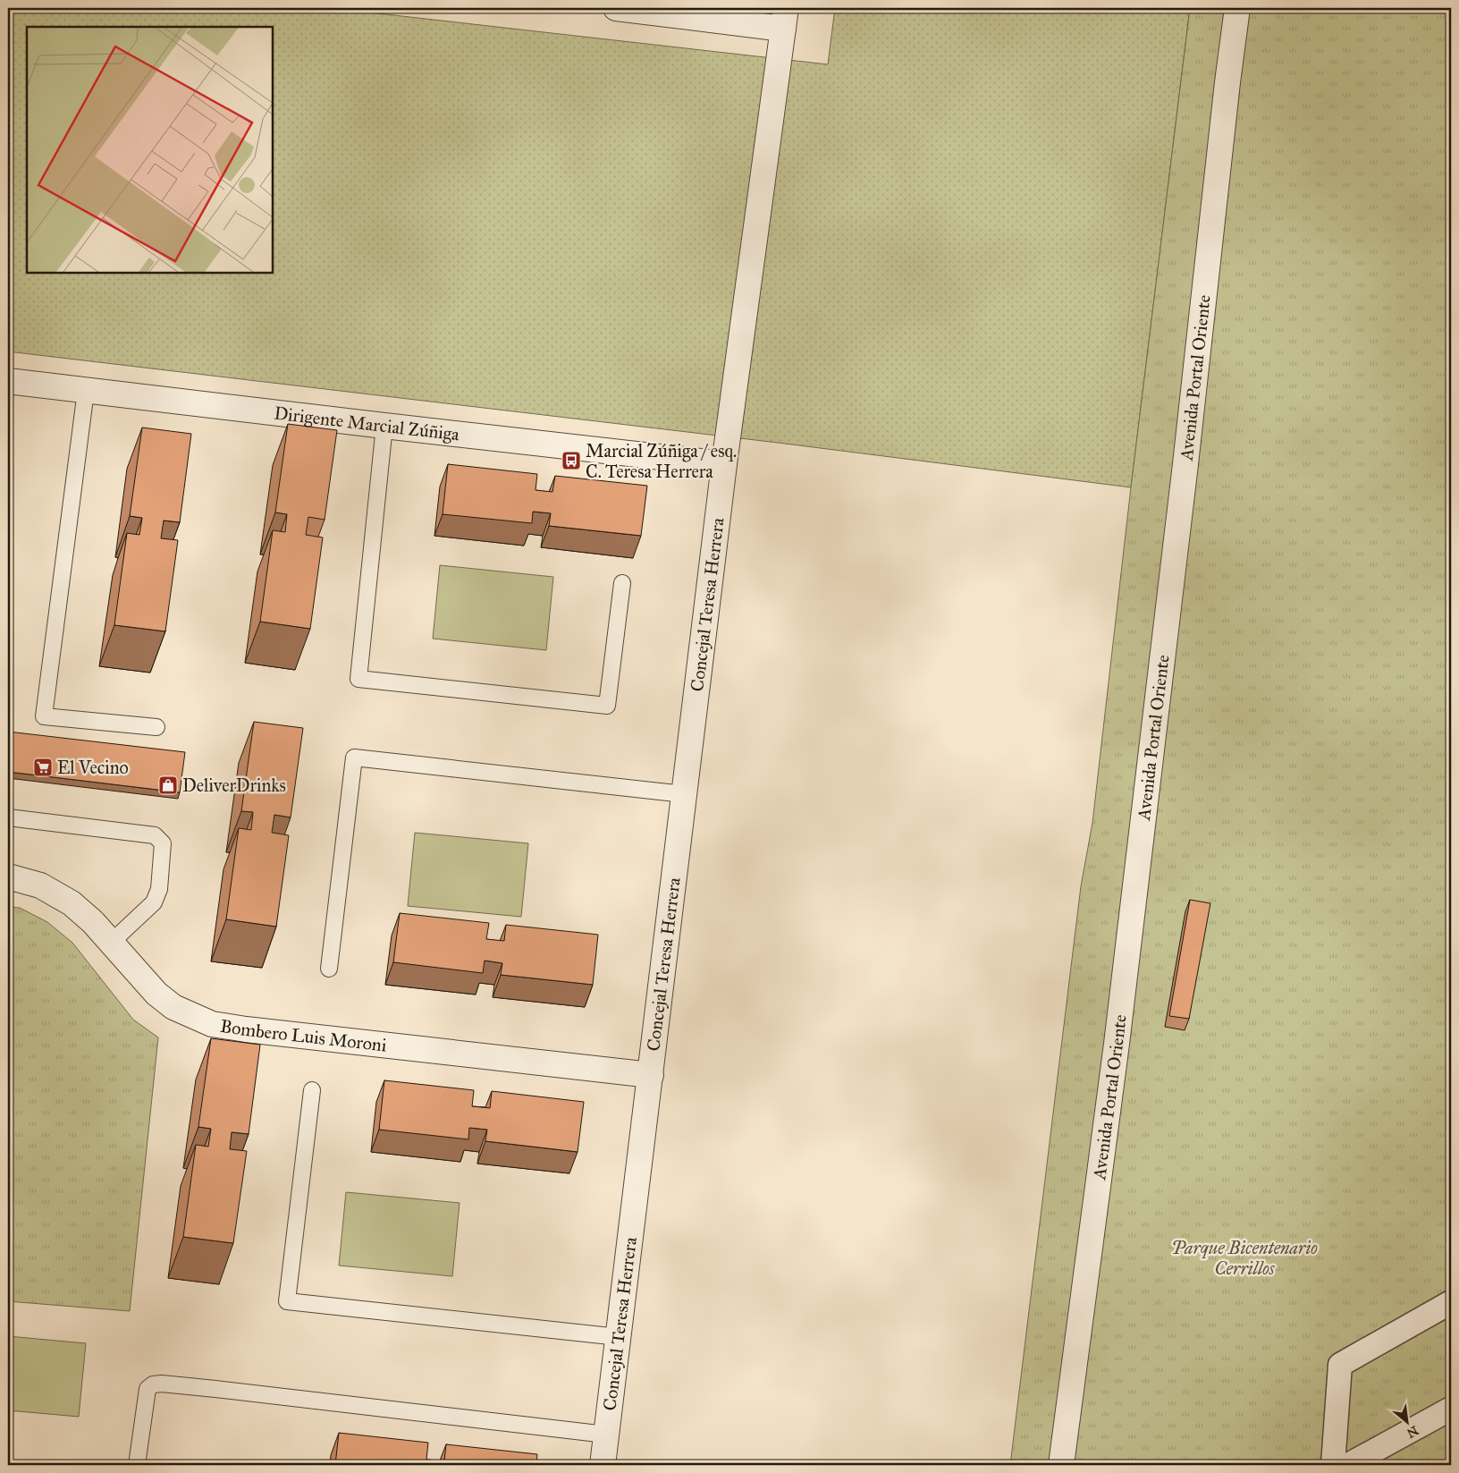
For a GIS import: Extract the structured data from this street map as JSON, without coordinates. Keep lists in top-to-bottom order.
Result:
{
  "streets": {
    "street": [
      "Avenida Portal Oriente",
      "Dirigente Marcial Zúñiga",
      "Concejal Teresa Herrera",
      "Bombero Luis Moroni"
    ]
  },
  "crossings": [
    ["Dirigente Marcial Zúñiga", "Concejal Teresa Herrera"],
    ["Concejal Teresa Herrera", "Bombero Luis Moroni"]
  ],
  "parks": ["Parque Bicentenario Cerrillos"],
  "places": {
    "bus stop": ["Marcial Zúñiga / esq. C. Teresa Herrera"],
    "supermarket": ["El Vecino"],
    "shop": ["DeliverDrinks"]
  },
  "north": "bottom right"
}
